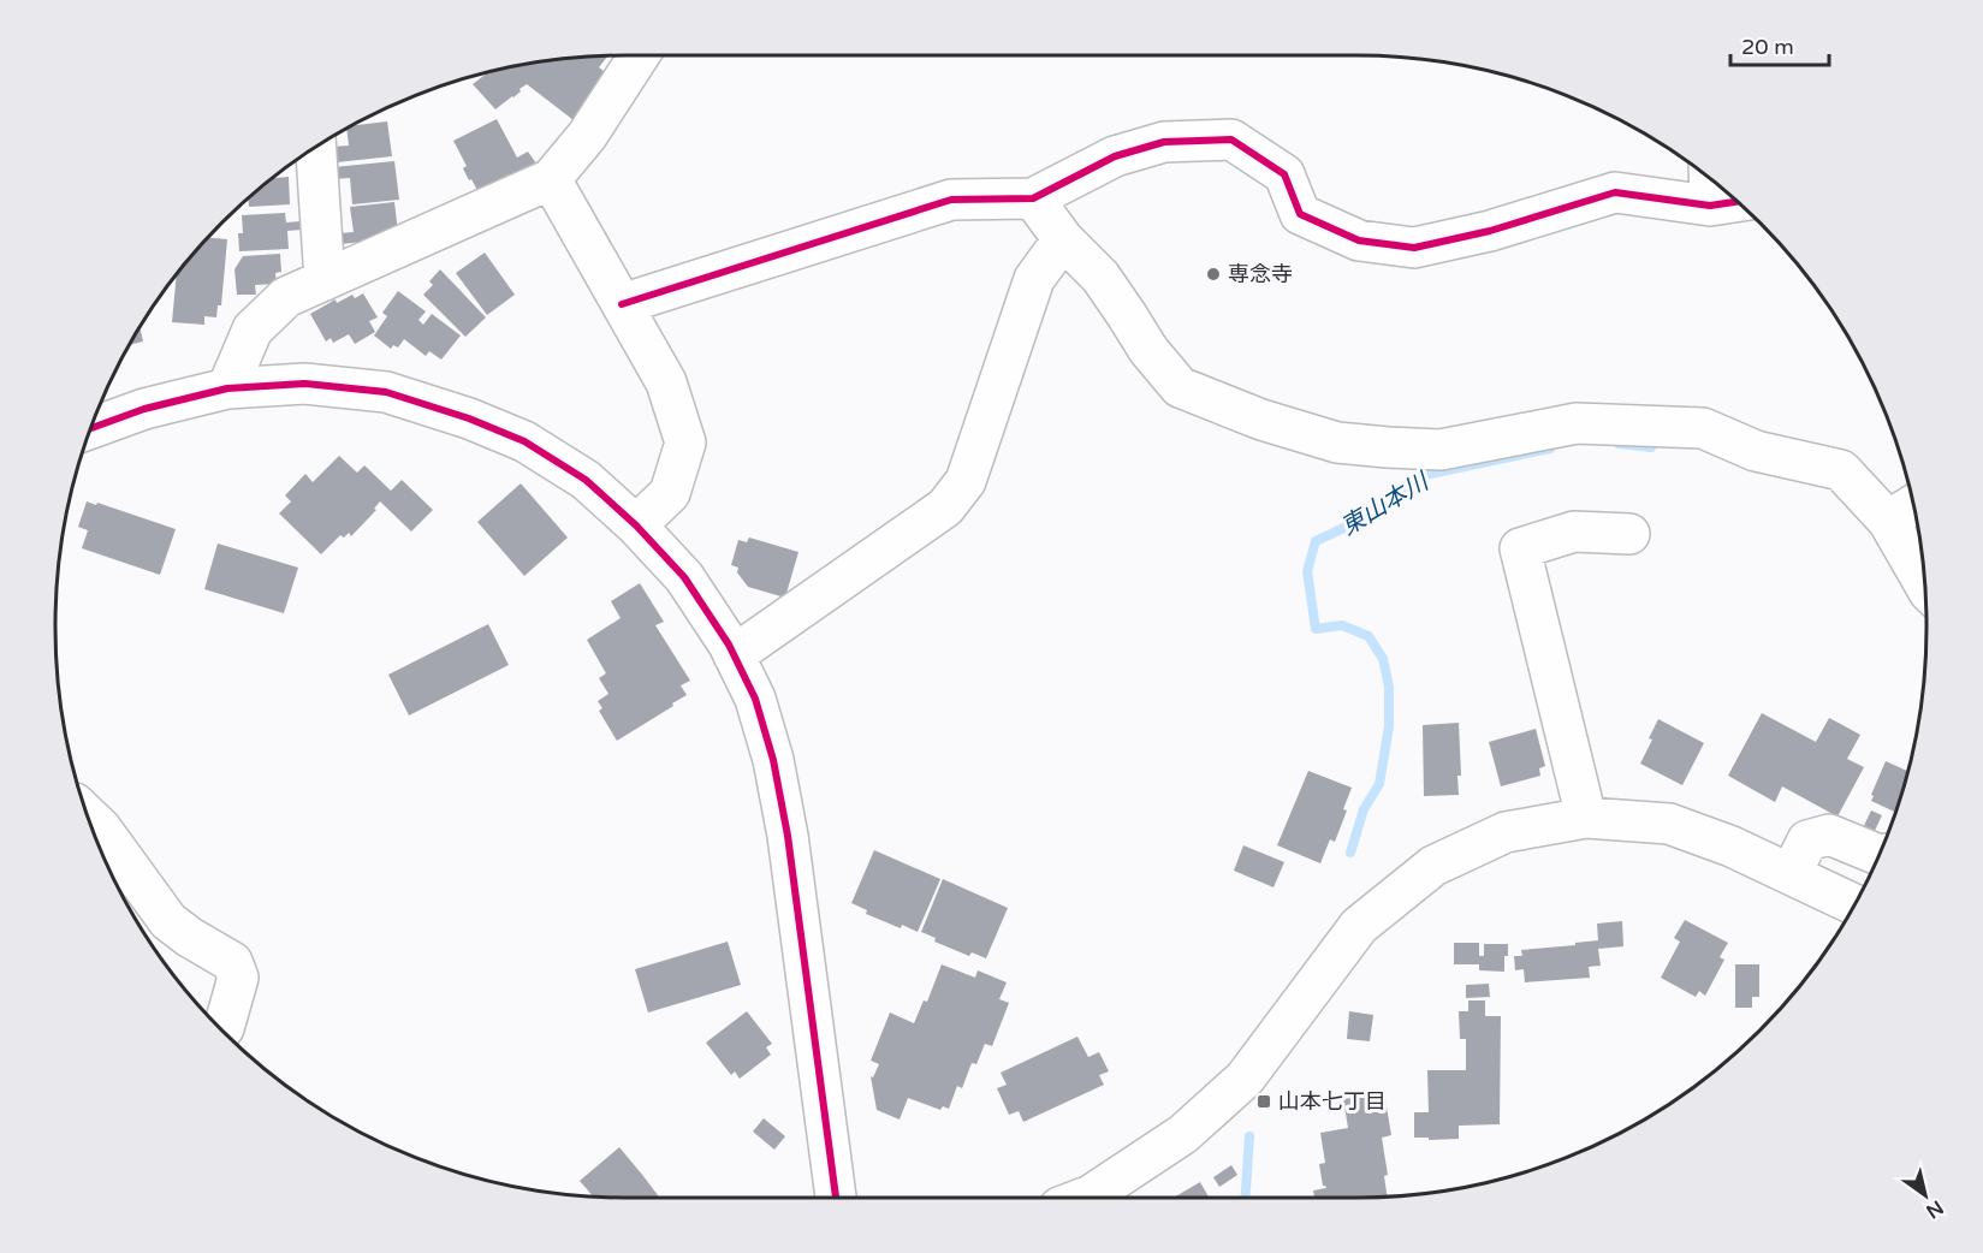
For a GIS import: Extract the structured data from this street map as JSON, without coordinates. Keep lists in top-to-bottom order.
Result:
{
  "water": ["東山本川"],
  "places": {
    "other": ["専念寺"],
    "transit": ["山本七丁目"]
  },
  "scale_bar": "20 m",
  "north": "bottom right"
}
